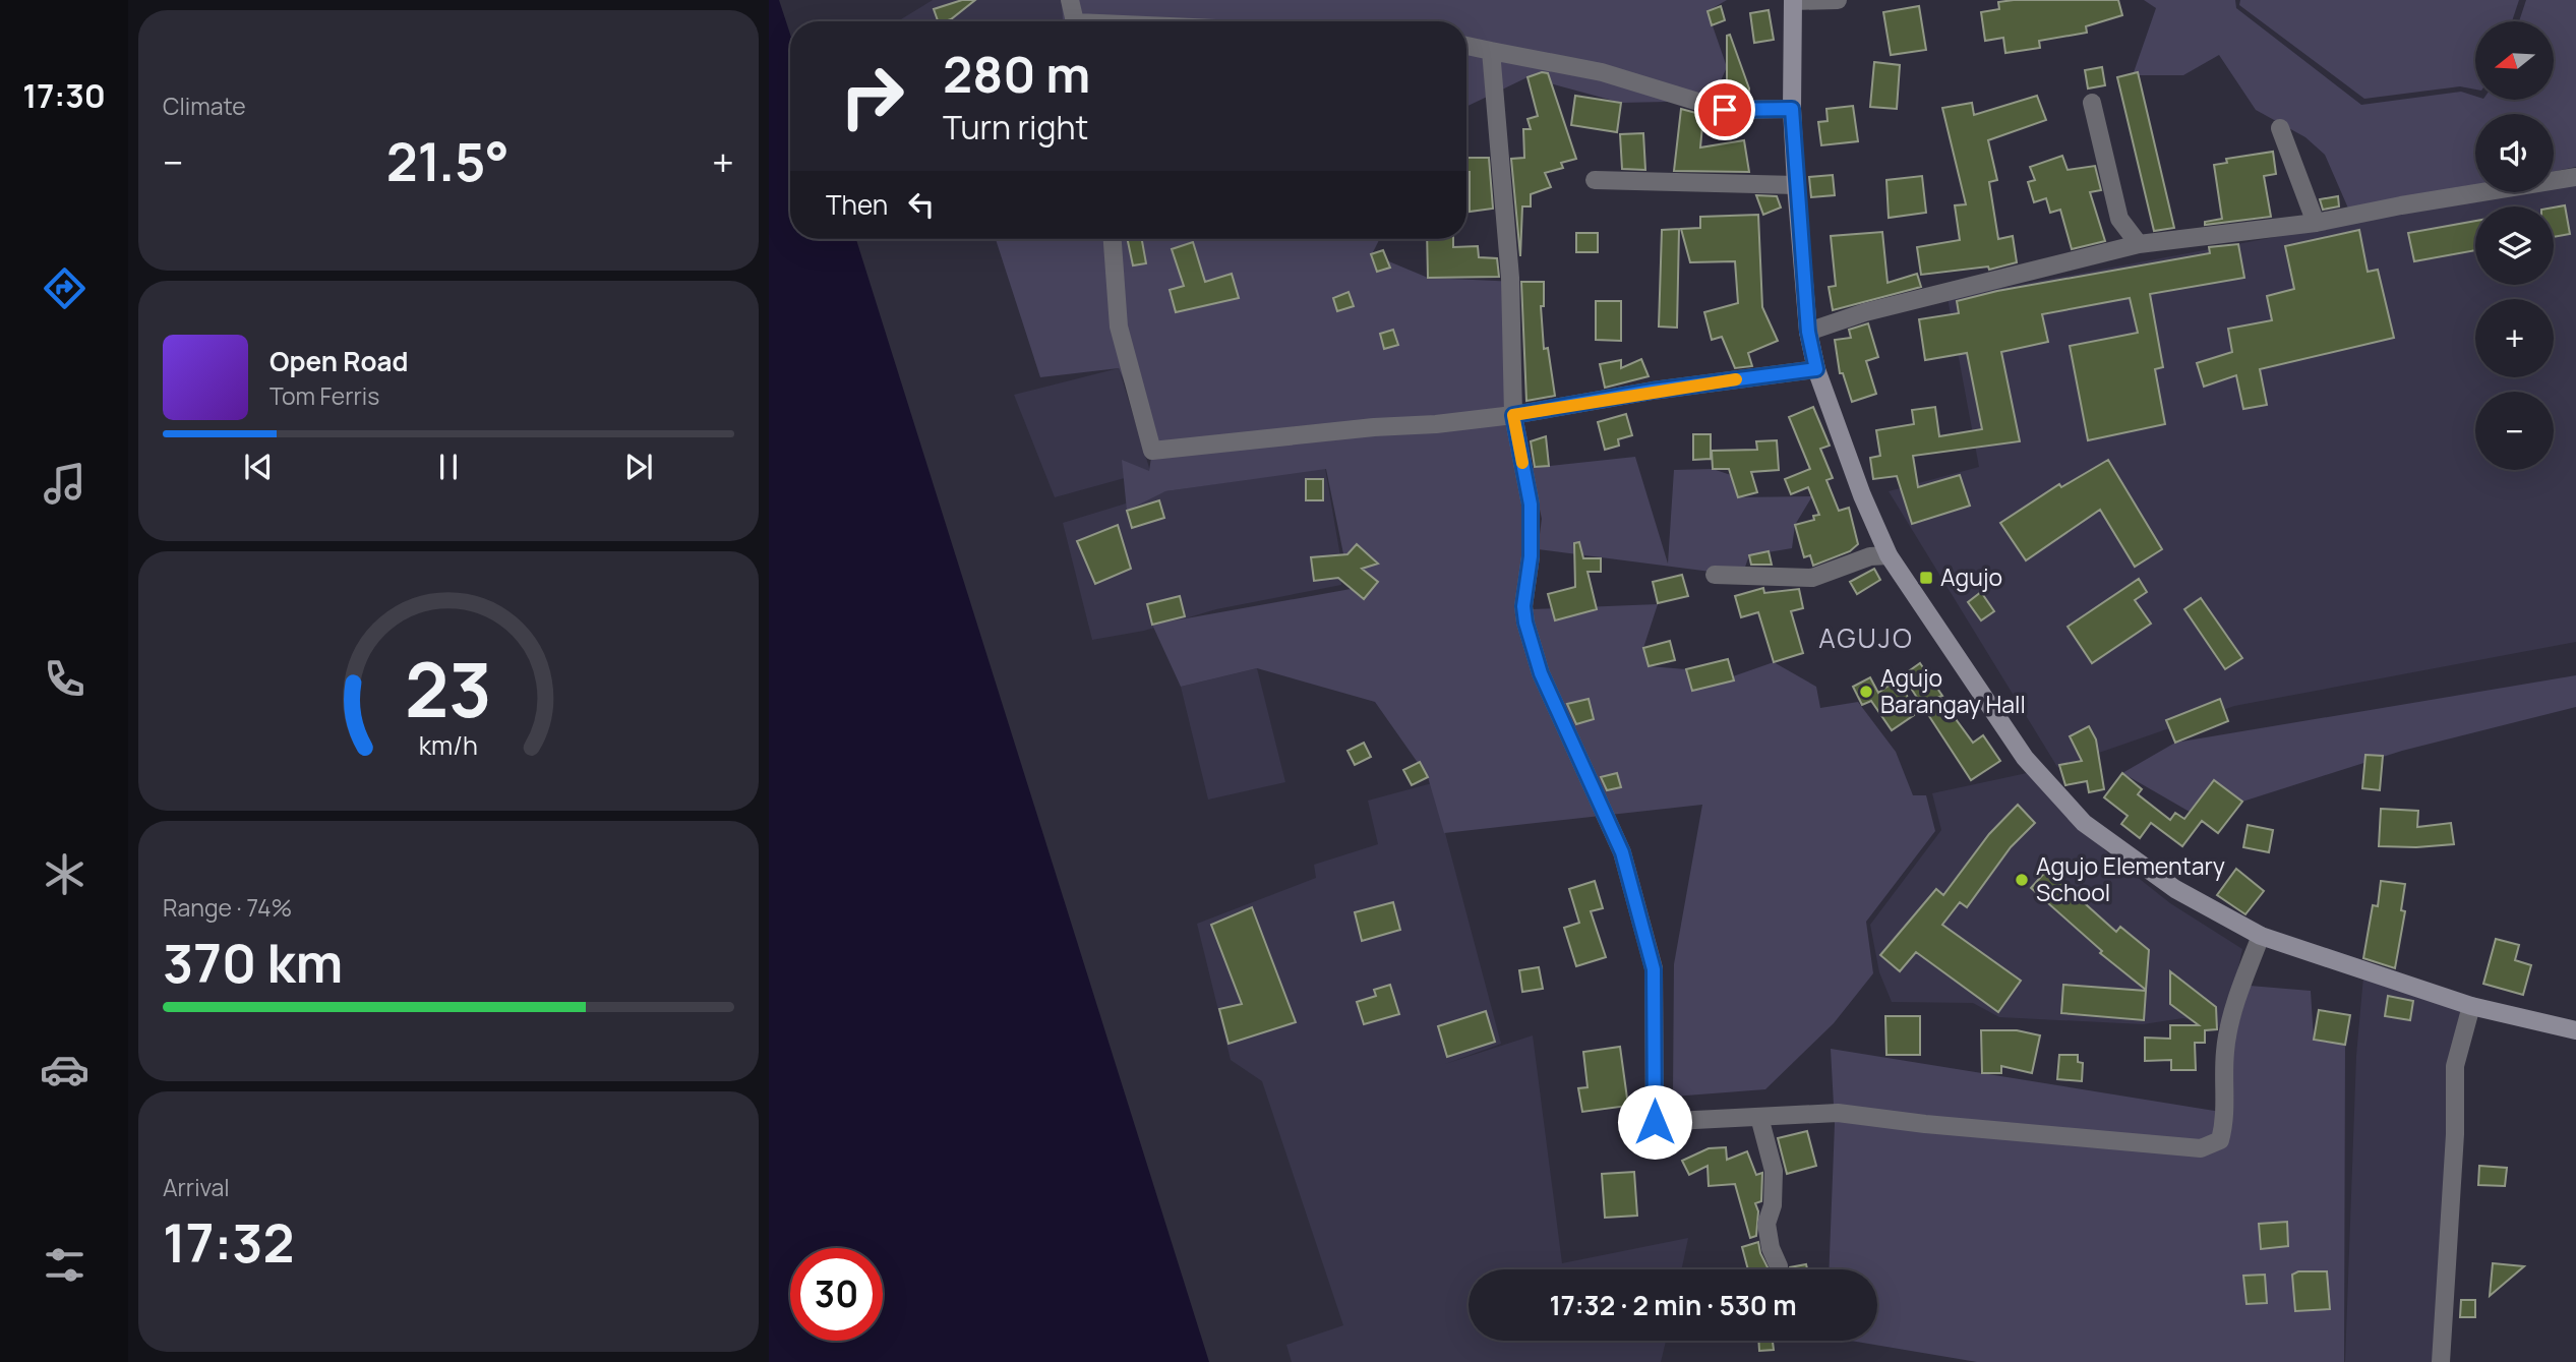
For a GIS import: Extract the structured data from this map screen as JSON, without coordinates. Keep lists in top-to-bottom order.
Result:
{
  "districts": ["AGUJO"],
  "places": {
    "transit": ["Agujo"],
    "other": ["Agujo Barangay Hall", "Agujo Elementary School"]
  },
  "north": "left",
  "page": {
    "tabs": "17:30",
    "tile": [
      "Climate",
      ["Range · 74%", "370 km"],
      ["Arrival", "17:32"]
    ],
    "map_buttons": ["+", "−"],
    "turn": ["280 m", "Turn right"],
    "heat": ["−", "21.5°", "+"],
    "then": "Then",
    "song": ["Open Road", "Tom Ferris"],
    "limit": "30",
    "trip": "17:32 · 2 min · 530 m",
    "gauge": ["23", "km/h"]
  }
}
